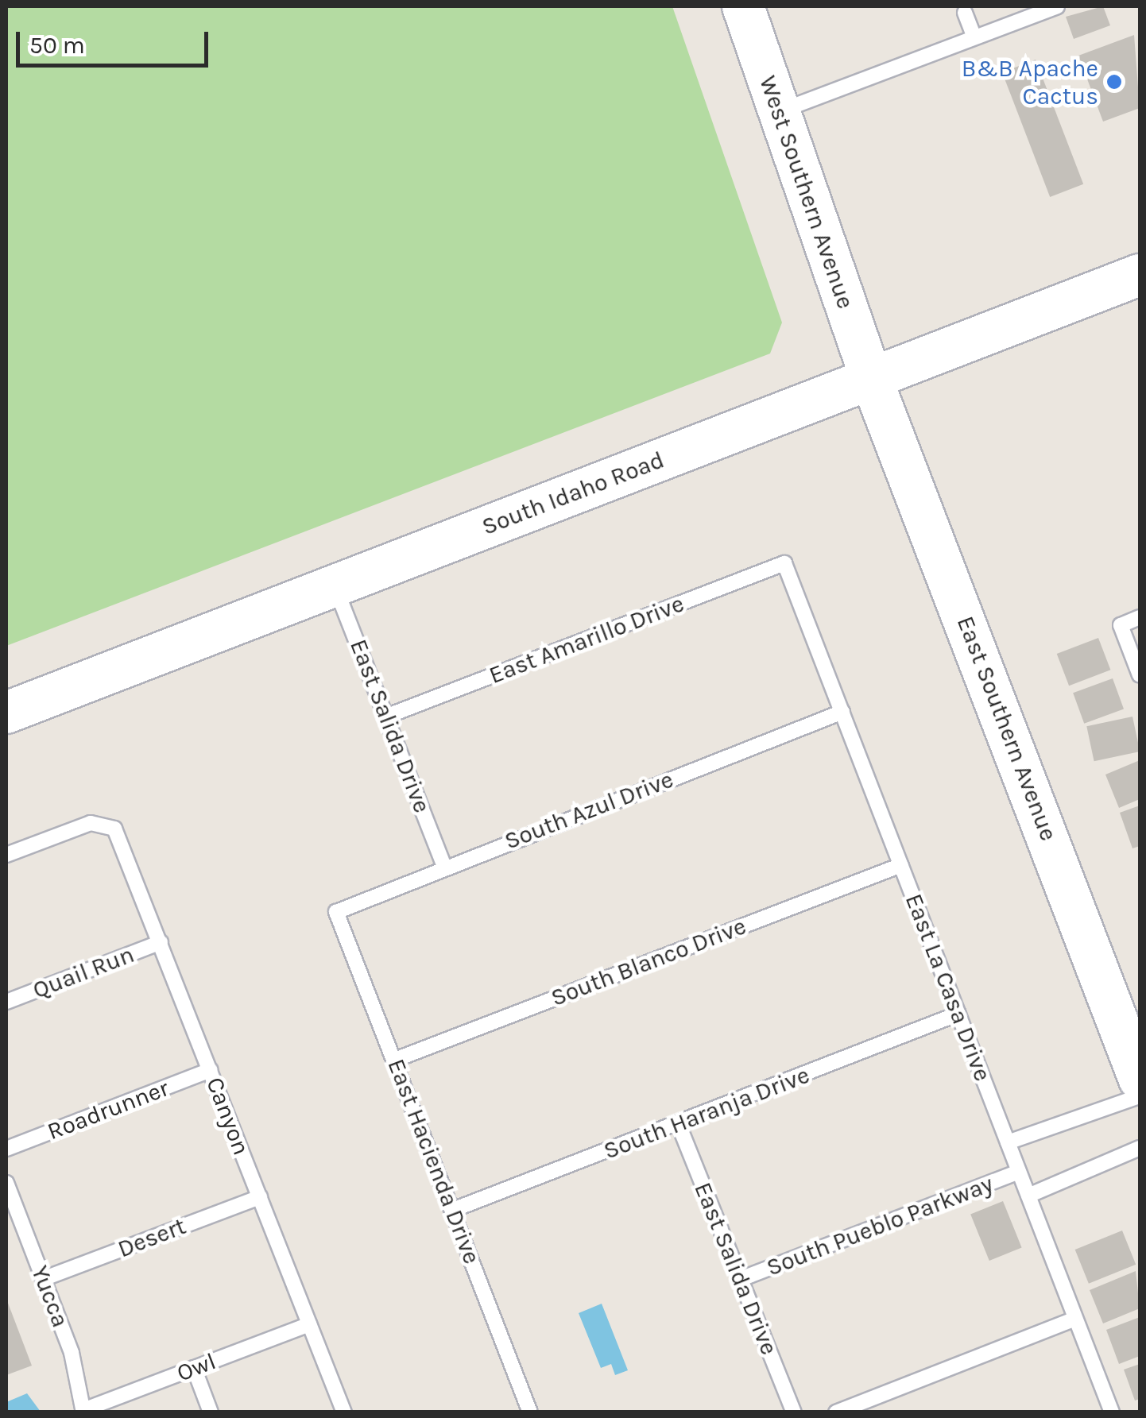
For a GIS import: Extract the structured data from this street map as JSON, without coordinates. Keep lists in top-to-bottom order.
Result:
{
  "streets": {
    "main road": ["West Southern Avenue", "South Idaho Road", "East Southern Avenue"],
    "lane": [
      "East Amarillo Drive",
      "East Salida Drive",
      "South Azul Drive",
      "South Blanco Drive",
      "Quail Run",
      "East La Casa Drive",
      "Roadrunner",
      "South Haranja Drive",
      "Canyon",
      "East Hacienda Drive",
      "South Pueblo Parkway",
      "Desert",
      "Yucca",
      "Owl"
    ]
  },
  "crossings": [
    ["West Southern Avenue", "South Idaho Road"],
    ["West Southern Avenue", "East Southern Avenue"],
    ["South Idaho Road", "East Salida Drive"],
    ["South Idaho Road", "East Southern Avenue"],
    ["East Amarillo Drive", "East Salida Drive"],
    ["East Amarillo Drive", "East La Casa Drive"],
    ["East Salida Drive", "South Azul Drive"],
    ["East Salida Drive", "South Haranja Drive"],
    ["East Salida Drive", "South Pueblo Parkway"],
    ["South Azul Drive", "East La Casa Drive"],
    ["South Azul Drive", "East Hacienda Drive"],
    ["South Blanco Drive", "East La Casa Drive"],
    ["South Blanco Drive", "East Hacienda Drive"],
    ["Quail Run", "Canyon"],
    ["East La Casa Drive", "South Haranja Drive"],
    ["East La Casa Drive", "South Pueblo Parkway"],
    ["Roadrunner", "Canyon"],
    ["South Haranja Drive", "East Hacienda Drive"],
    ["Canyon", "Desert"],
    ["Canyon", "Owl"],
    ["Desert", "Yucca"],
    ["Yucca", "Owl"]
  ],
  "places": ["B&B Apache Cactus"],
  "scale_bar": "50 m"
}
